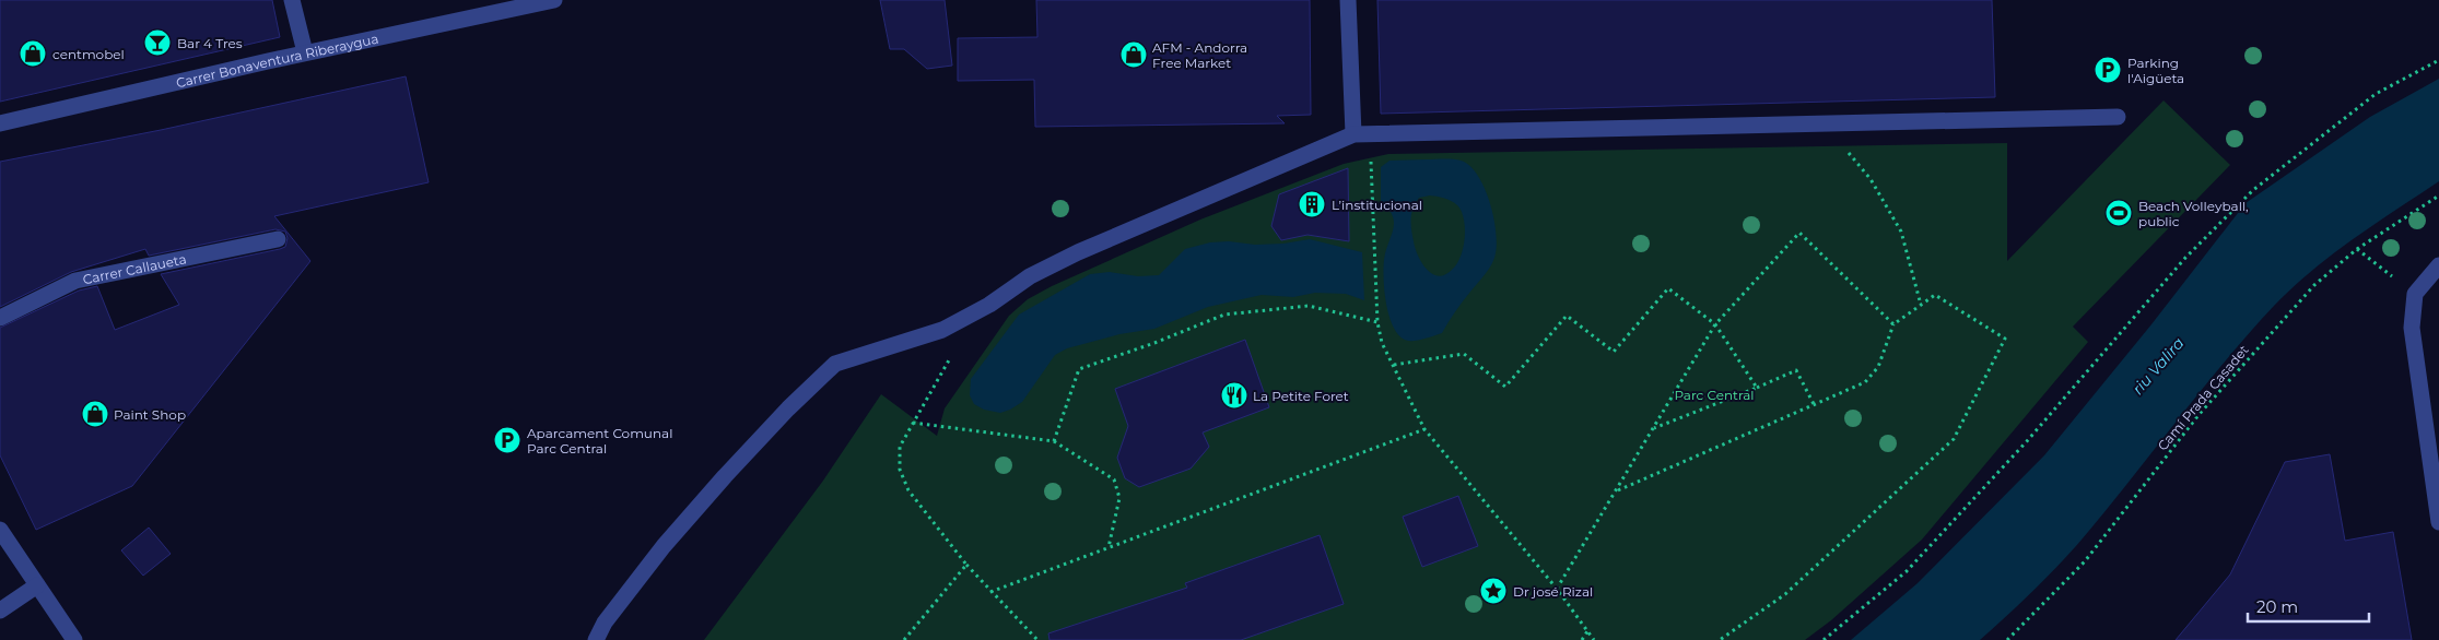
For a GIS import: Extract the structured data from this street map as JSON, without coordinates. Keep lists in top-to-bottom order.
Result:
{
  "streets": {
    "street": ["Carrer Bonaventura Riberaygua", "Carrer Callaueta"],
    "path": ["Camí Prada Casadet"]
  },
  "water": ["riu Valira"],
  "parks": ["Parc Central"],
  "places": {
    "bar": ["Bar 4 Tres"],
    "shop": ["centmobel", "AFM - Andorra Free Market", "Paint Shop"],
    "parking": ["Parking l'Aigüeta", "Aparcament Comunal Parc Central"],
    "building": ["L’institucional"],
    "sports": ["Beach Volleyball, public"],
    "restaurant": ["La Petite Foret"],
    "place": ["Dr josé Rizal"]
  },
  "scale_bar": "20 m"
}
